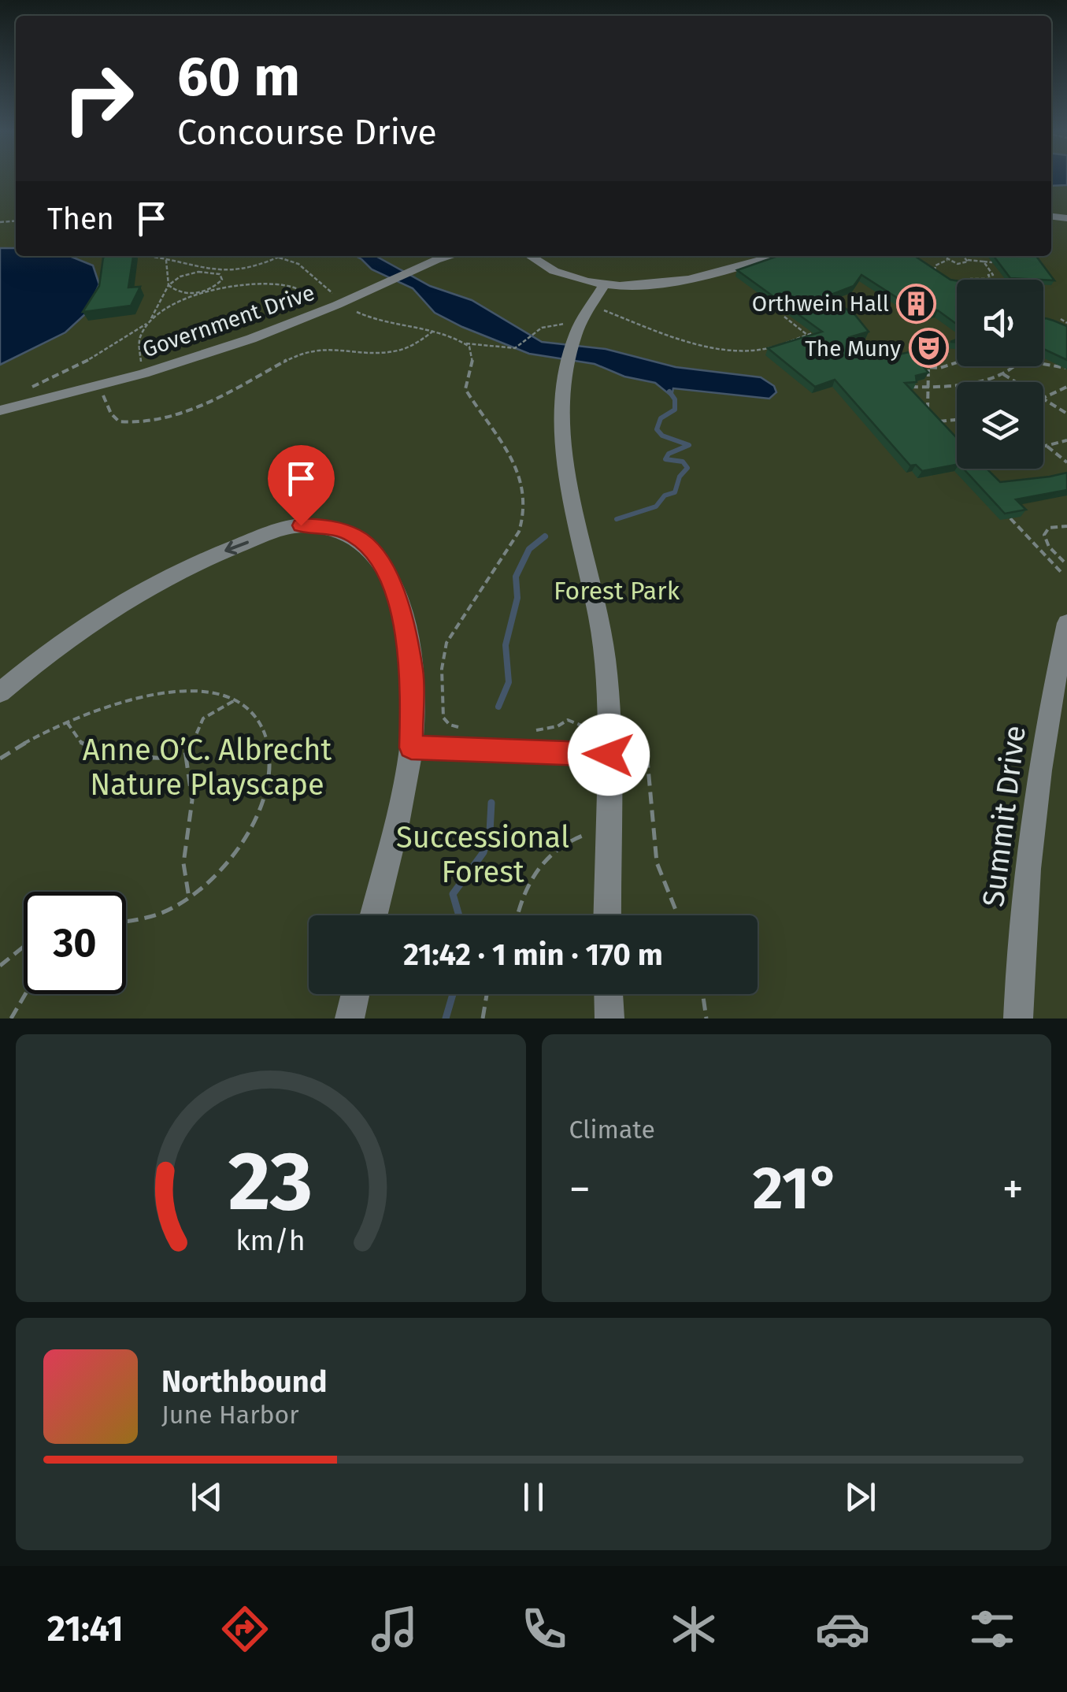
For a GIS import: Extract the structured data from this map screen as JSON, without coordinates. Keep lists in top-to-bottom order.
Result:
{
  "streets": {
    "street": ["Government Drive", "Summit Drive"]
  },
  "parks": ["Forest Park", "Anne O’C. Albrecht Nature Playscape", "Successional Forest"],
  "places": {
    "building": ["Orthwein Hall"],
    "theatre": ["The Muny"]
  },
  "page": {
    "turn": ["60 m", "Concourse Drive"],
    "then": "Then",
    "limit": "30",
    "trip": "21:42 · 1 min · 170 m",
    "tile": "Climate",
    "heat": ["−", "21°", "+"],
    "song": ["Northbound", "June Harbor"],
    "tabs": "21:41",
    "gauge": ["23", "km/h"]
  }
}
